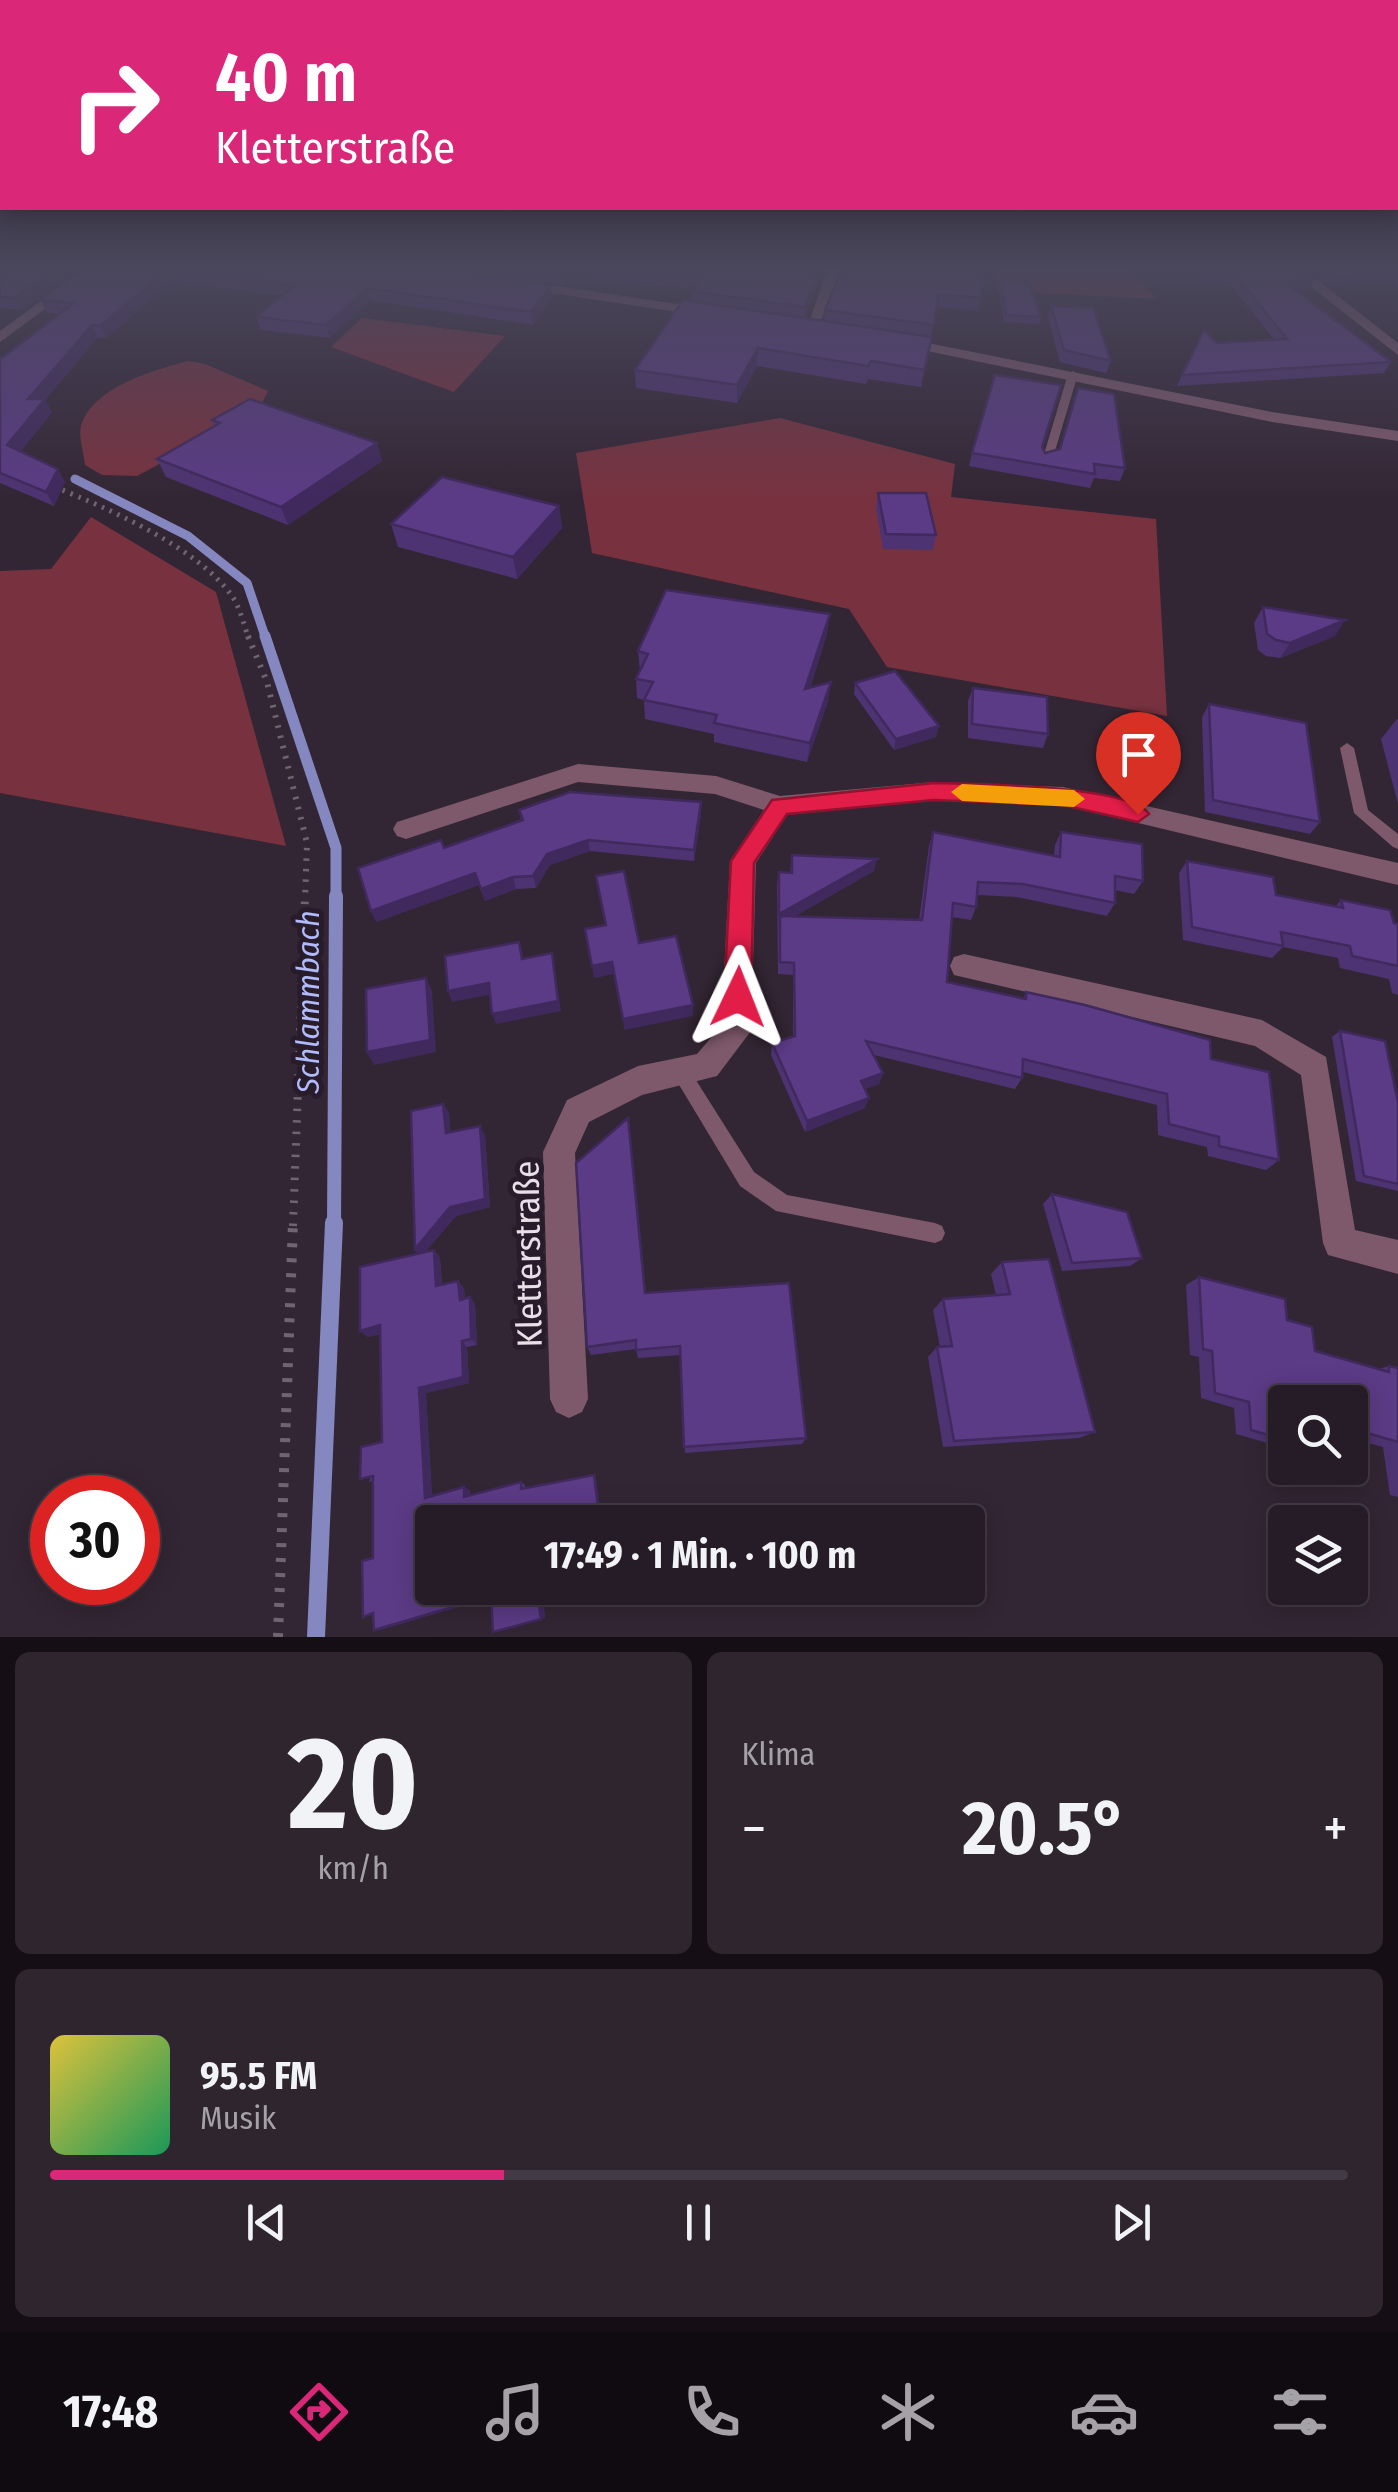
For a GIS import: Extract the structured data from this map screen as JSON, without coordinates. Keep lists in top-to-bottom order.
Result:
{
  "streets": {
    "street": ["Kletterstraße"]
  },
  "water": ["Schlammbach"],
  "page": {
    "turn": ["40 m", "Kletterstraße"],
    "limit": "30",
    "trip": "17:49 · 1 Min. · 100 m",
    "tile": [
      ["20", "km/h"],
      "Klima"
    ],
    "heat": ["−", "20.5°", "+"],
    "song": ["95.5 FM", "Musik"],
    "tabs": "17:48"
  }
}
